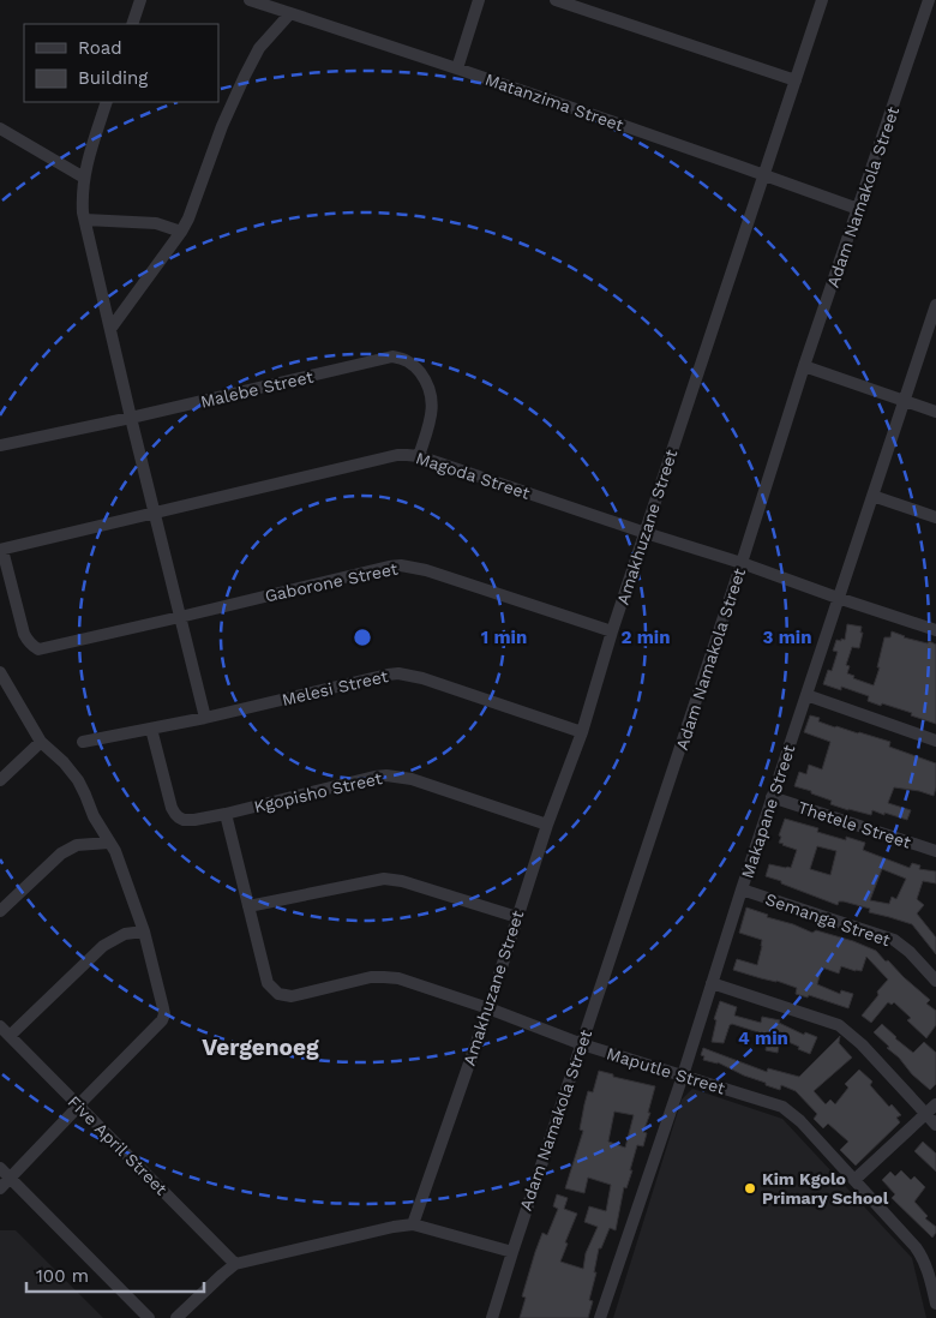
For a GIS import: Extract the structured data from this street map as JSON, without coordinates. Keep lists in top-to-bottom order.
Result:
{
  "streets": {
    "street": [
      "Matanzima Street",
      "Adam Namakola Street",
      "Malebe Street",
      "Magoda Street",
      "Amakhuzane Street",
      "Gaborone Street",
      "Melesi Street",
      "Kgopisho Street",
      "Makapane Street",
      "Thetele Street",
      "Semanga Street",
      "Maputle Street",
      "Five April Street"
    ]
  },
  "crossings": [
    ["Matanzima Street", "Adam Namakola Street"],
    ["Matanzima Street", "Amakhuzane Street"],
    ["Adam Namakola Street", "Magoda Street"],
    ["Adam Namakola Street", "Maputle Street"],
    ["Malebe Street", "Magoda Street"],
    ["Magoda Street", "Amakhuzane Street"],
    ["Magoda Street", "Gaborone Street"],
    ["Magoda Street", "Makapane Street"],
    ["Amakhuzane Street", "Gaborone Street"],
    ["Amakhuzane Street", "Melesi Street"],
    ["Amakhuzane Street", "Kgopisho Street"],
    ["Amakhuzane Street", "Maputle Street"],
    ["Melesi Street", "Kgopisho Street"],
    ["Makapane Street", "Thetele Street"],
    ["Makapane Street", "Semanga Street"],
    ["Makapane Street", "Maputle Street"]
  ],
  "districts": ["Vergenoeg"],
  "places": ["Kim Kgolo Primary School"],
  "legend": ["Road", "Building"],
  "scale_bar": "100 m",
  "rings": [
    "1 min",
    "2 min",
    "3 min",
    "4 min"
  ]
}
